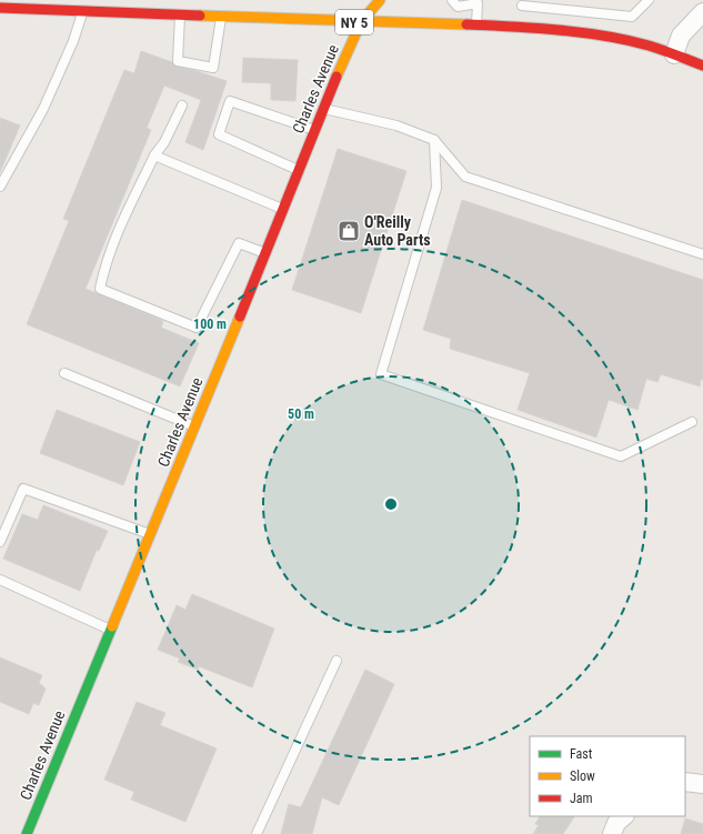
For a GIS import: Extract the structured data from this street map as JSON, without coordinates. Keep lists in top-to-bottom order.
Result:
{
  "streets": {
    "street": ["NY 5", "Charles Avenue"]
  },
  "crossings": [
    ["NY 5", "Charles Avenue"]
  ],
  "places": {
    "shop": ["O'Reilly Auto Parts"]
  },
  "legend": ["Fast", "Slow", "Jam"],
  "rings": ["100 m", "50 m"]
}
